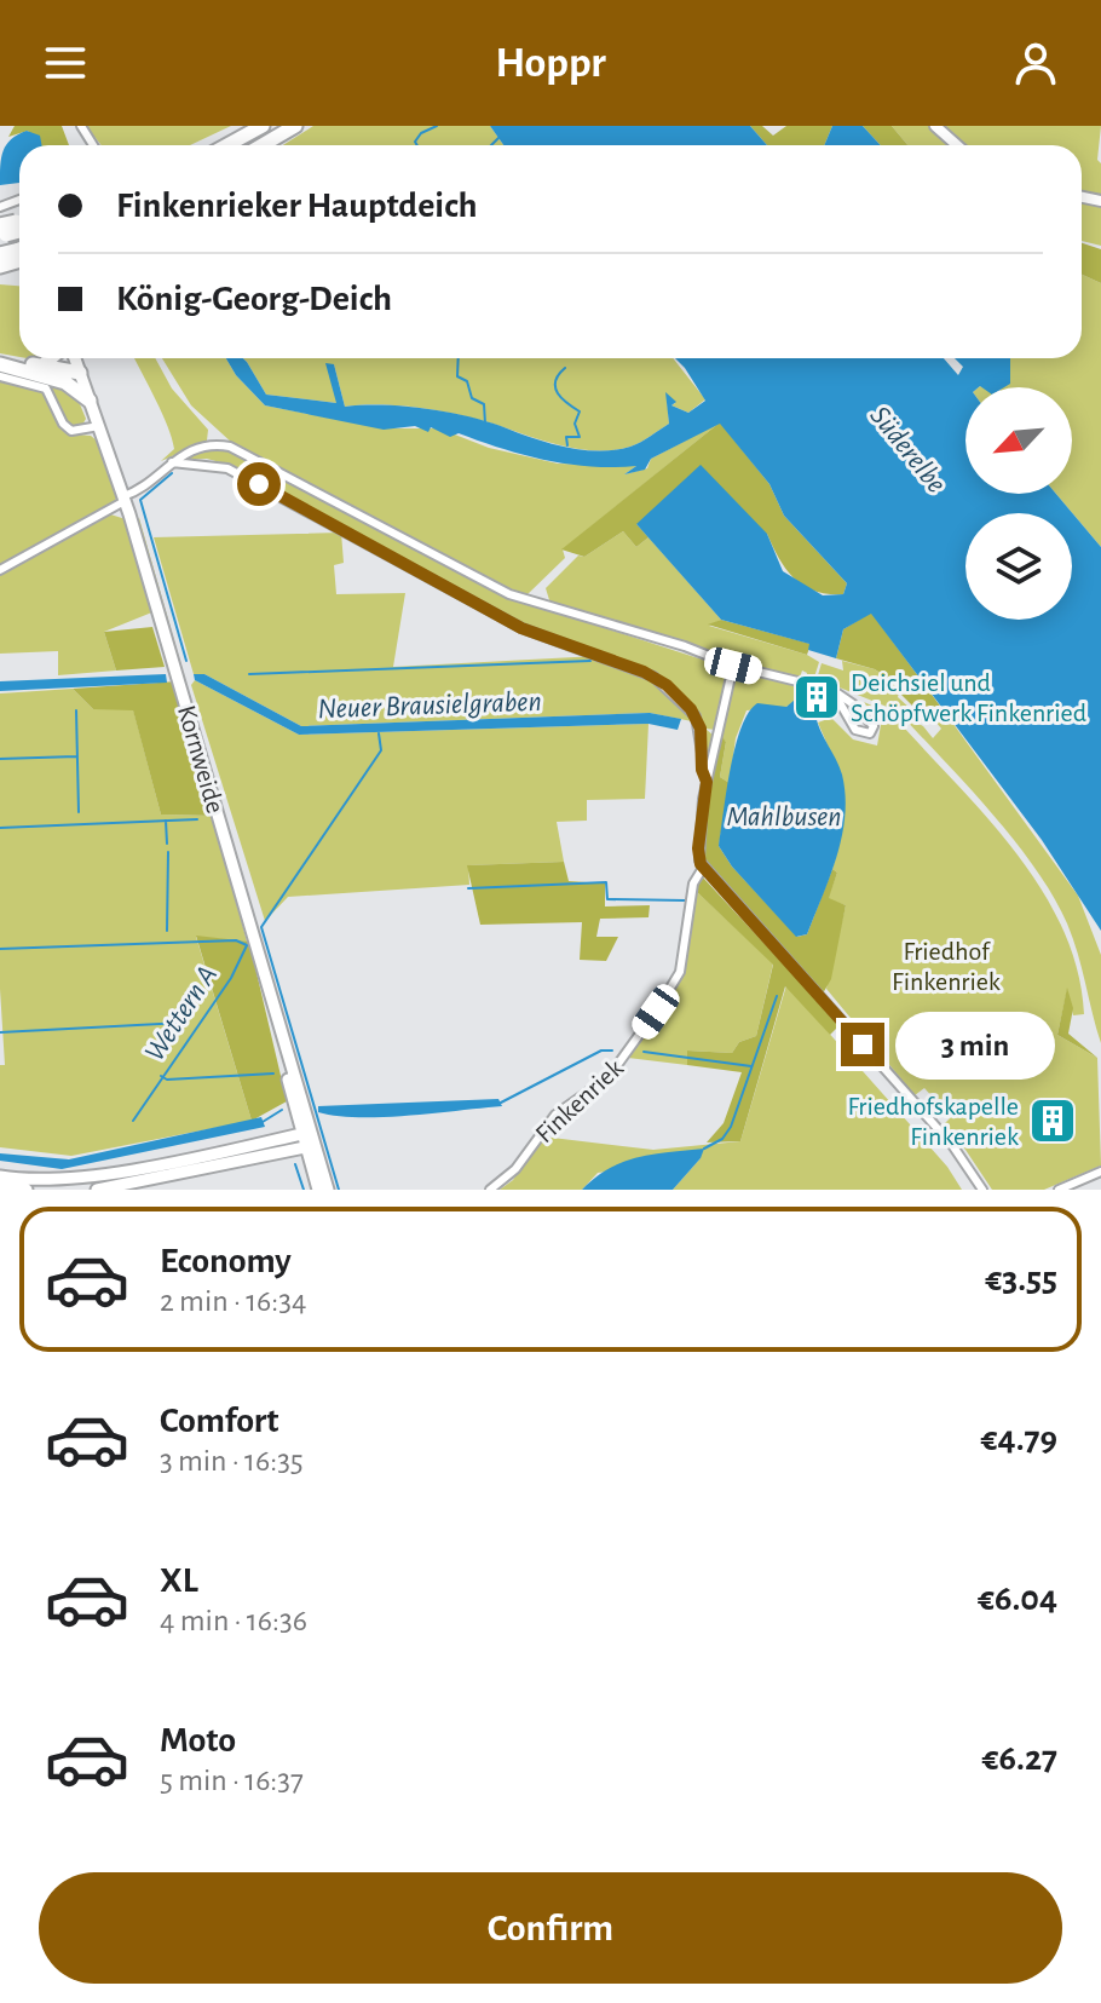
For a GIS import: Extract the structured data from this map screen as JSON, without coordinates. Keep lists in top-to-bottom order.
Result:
{
  "streets": {
    "main road": ["Kornweide"],
    "street": ["Finkenriek"]
  },
  "water": [
    "Süderelbe",
    "Neuer Brausielgraben",
    "Mahlbusen",
    "Wettern A"
  ],
  "parks": ["Friedhof Finkenriek"],
  "places": {
    "building": ["Deichsiel und Schöpfwerk Finkenried", "Friedhofskapelle Finkenriek"]
  },
  "north": "bottom left",
  "page": {
    "header": "Hoppr",
    "banner": ["Finkenrieker Hauptdeich", "König-Georg-Deich"],
    "bubble": "3 min",
    "list": [
      {
        "name": "Economy",
        "note": "2 min · 16:34",
        "value": "€3.55"
      },
      {
        "name": "Comfort",
        "note": "3 min · 16:35",
        "value": "€4.79"
      },
      {
        "name": "XL",
        "note": "4 min · 16:36",
        "value": "€6.04"
      },
      {
        "name": "Moto",
        "note": "5 min · 16:37",
        "value": "€6.27"
      }
    ],
    "buttons": "Confirm"
  }
}
